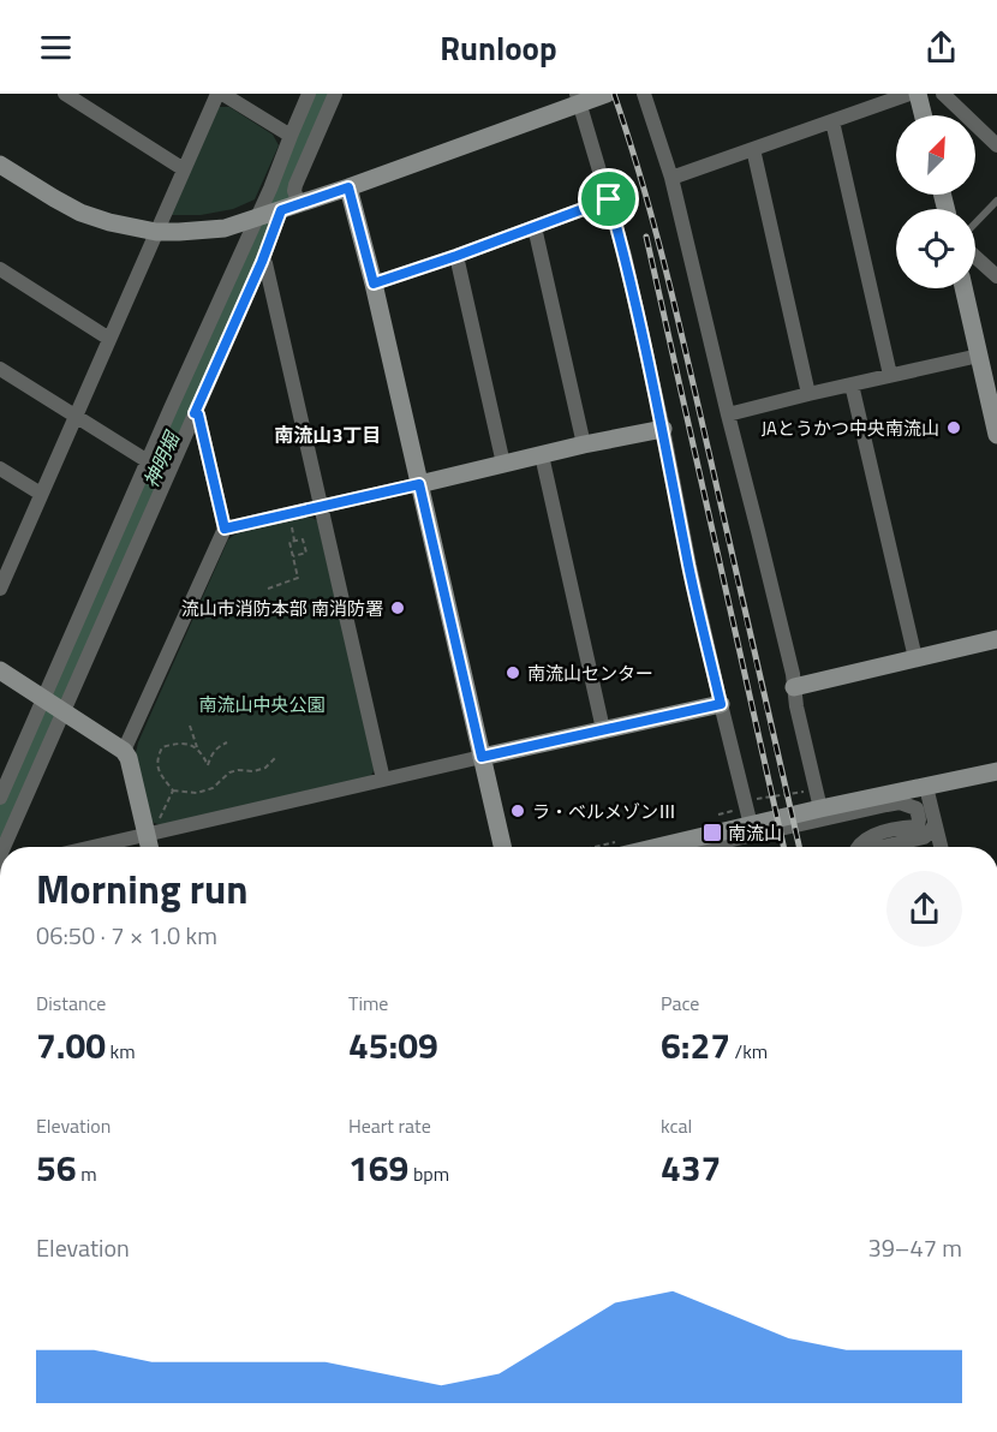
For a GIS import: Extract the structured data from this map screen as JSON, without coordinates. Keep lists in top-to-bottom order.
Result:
{
  "districts": ["南流山3丁目"],
  "water": ["神明堀"],
  "parks": ["南流山中央公園"],
  "places": {
    "other": [
      "JAとうかつ中央南流山",
      "流山市消防本部 南消防署",
      "南流山センター",
      "ラ・ベルメゾンⅢ"
    ],
    "transit": ["南流山"]
  },
  "north": "top right",
  "page": {
    "header": "Runloop",
    "heading": ["Morning run", "06:50 · 7 × 1.0 km"],
    "stats": [
      ["Distance", "7.00 km"],
      ["Time", "45:09"],
      ["Pace", "6:27 /km"],
      ["Elevation", "56 m"],
      ["Heart rate", "169 bpm"],
      ["kcal", "437"]
    ],
    "chart": ["Elevation", "39–47 m"]
  }
}
